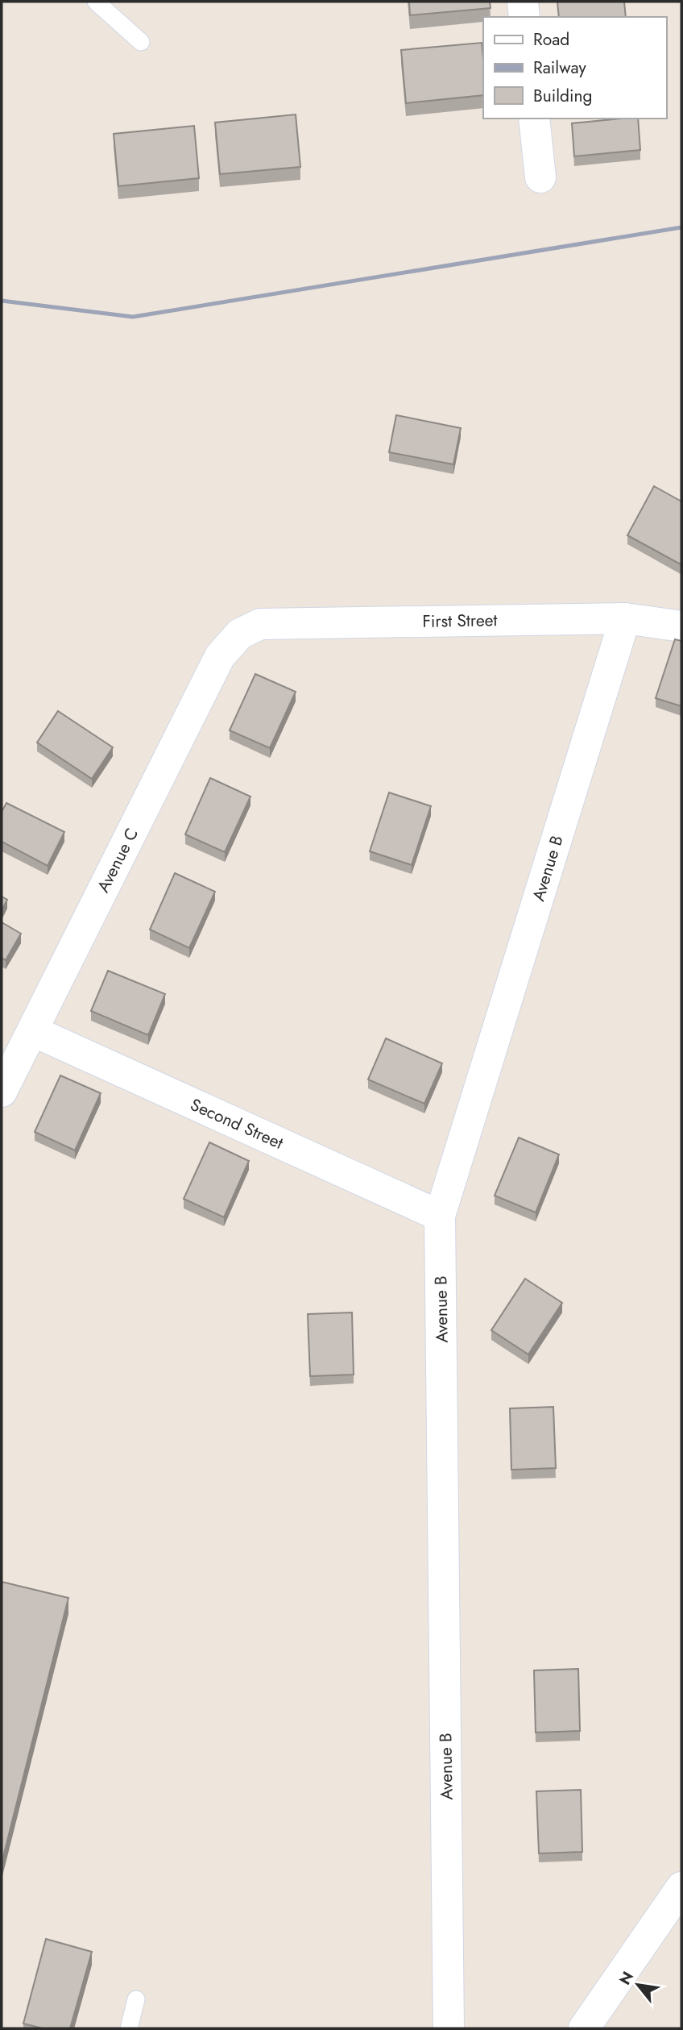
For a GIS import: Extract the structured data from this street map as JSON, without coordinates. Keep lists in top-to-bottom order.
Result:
{
  "streets": {
    "street": [
      "First Street",
      "Avenue C",
      "Avenue B",
      "Second Street"
    ]
  },
  "crossings": [
    ["First Street", "Avenue C"],
    ["First Street", "Avenue B"],
    ["Avenue C", "Second Street"],
    ["Avenue B", "Second Street"]
  ],
  "legend": ["Road", "Railway", "Building"],
  "north": "top left"
}
